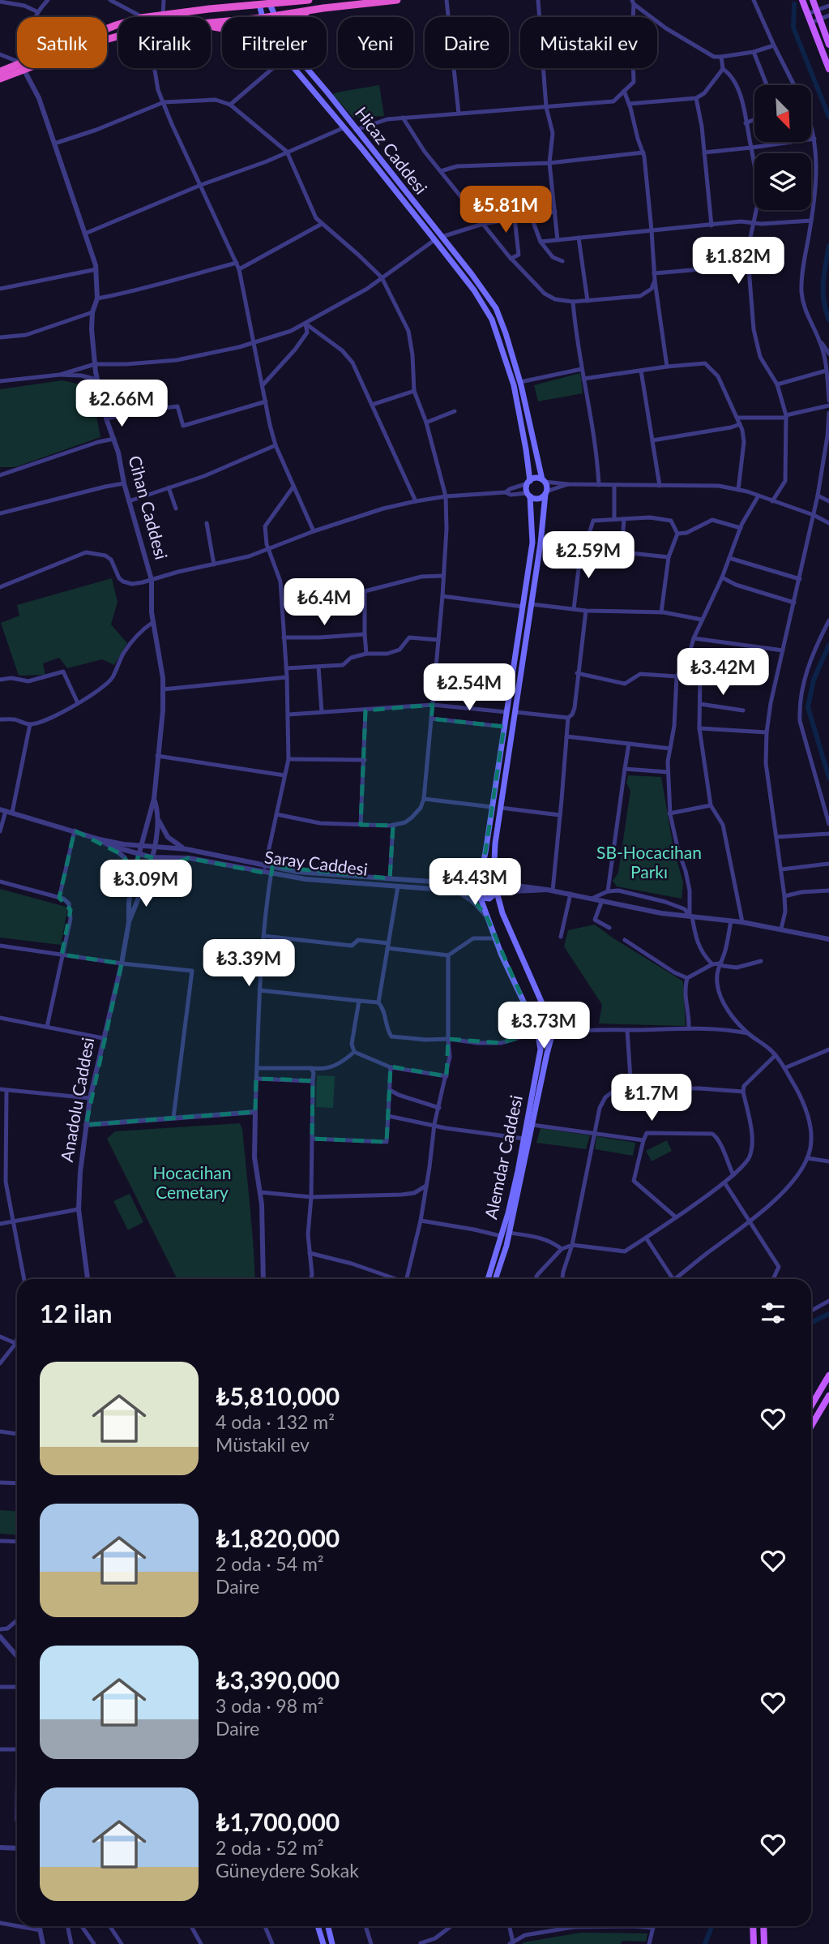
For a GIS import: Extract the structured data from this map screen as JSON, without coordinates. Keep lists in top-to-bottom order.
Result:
{
  "streets": {
    "main road": ["Hicaz Caddesi", "Alemdar Caddesi"],
    "street": ["Cihan Caddesi", "Saray Caddesi", "Anadolu Caddesi"]
  },
  "crossings": [
    ["Cihan Caddesi", "Saray Caddesi"],
    ["Cihan Caddesi", "Anadolu Caddesi"],
    ["Saray Caddesi", "Anadolu Caddesi"],
    ["Saray Caddesi", "Alemdar Caddesi"]
  ],
  "parks": ["SB-Hocacihan Parkı", "Hocacihan Cemetary"],
  "north": "bottom right",
  "page": {
    "chip": [
      "Satılık",
      "Kiralık",
      "Filtreler",
      "Yeni",
      "Daire",
      "Müstakil ev"
    ],
    "price": [
      "₺5.81M",
      "₺1.82M",
      "₺2.66M",
      "₺2.59M",
      "₺6.4M",
      "₺3.42M",
      "₺2.54M",
      "₺4.43M",
      "₺3.09M",
      "₺3.39M",
      "₺3.73M",
      "₺1.7M"
    ],
    "heading": "12 ilan",
    "list": [
      {
        "name": "₺5,810,000",
        "note": "4 oda · 132 m² · Müstakil ev"
      },
      {
        "name": "₺1,820,000",
        "note": "2 oda · 54 m² · Daire"
      },
      {
        "name": "₺3,390,000",
        "note": "3 oda · 98 m² · Daire"
      },
      {
        "name": "₺1,700,000",
        "note": "2 oda · 52 m² · Güneydere Sokak"
      }
    ]
  }
}
